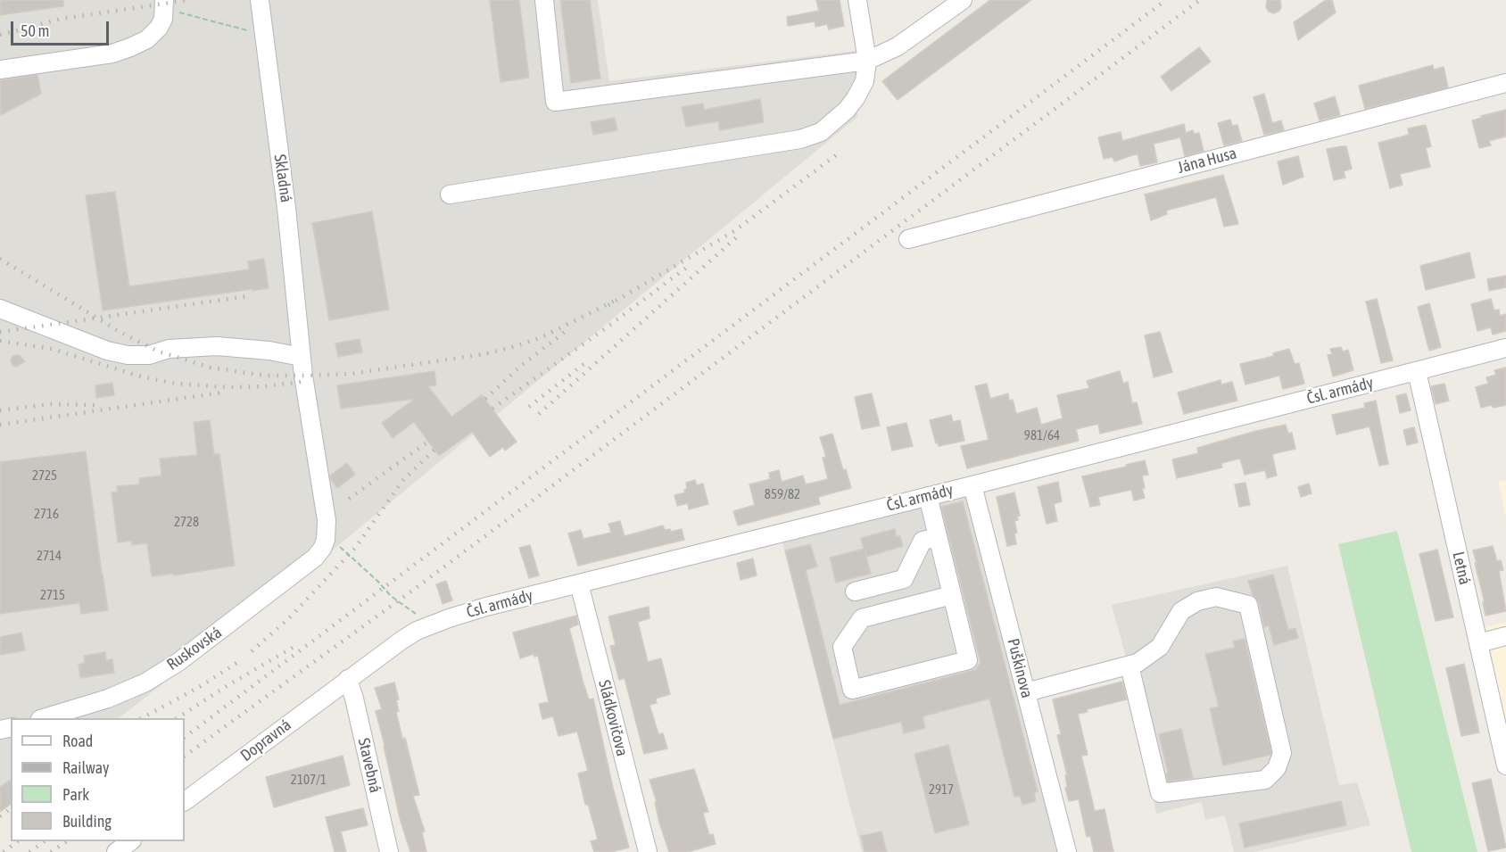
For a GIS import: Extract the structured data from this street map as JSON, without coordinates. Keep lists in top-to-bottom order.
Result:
{
  "streets": {
    "street": [
      "Jána Husa",
      "Skladná",
      "Čsl. armády",
      "Letná",
      "Ruskovská",
      "Puškinova",
      "Sládkovičova",
      "Dopravná",
      "Stavebná"
    ]
  },
  "crossings": [
    ["Skladná", "Ruskovská"],
    ["Čsl. armády", "Letná"],
    ["Čsl. armády", "Puškinova"],
    ["Čsl. armády", "Sládkovičova"],
    ["Čsl. armády", "Dopravná"],
    ["Čsl. armády", "Stavebná"],
    ["Dopravná", "Stavebná"]
  ],
  "house_numbers": [
    "981/64",
    "2725",
    "859/82",
    "2716",
    "2728",
    "2714",
    "2715",
    "2107/1",
    "2917"
  ],
  "legend": [
    "Road",
    "Railway",
    "Park",
    "Building"
  ],
  "scale_bar": "50 m"
}
